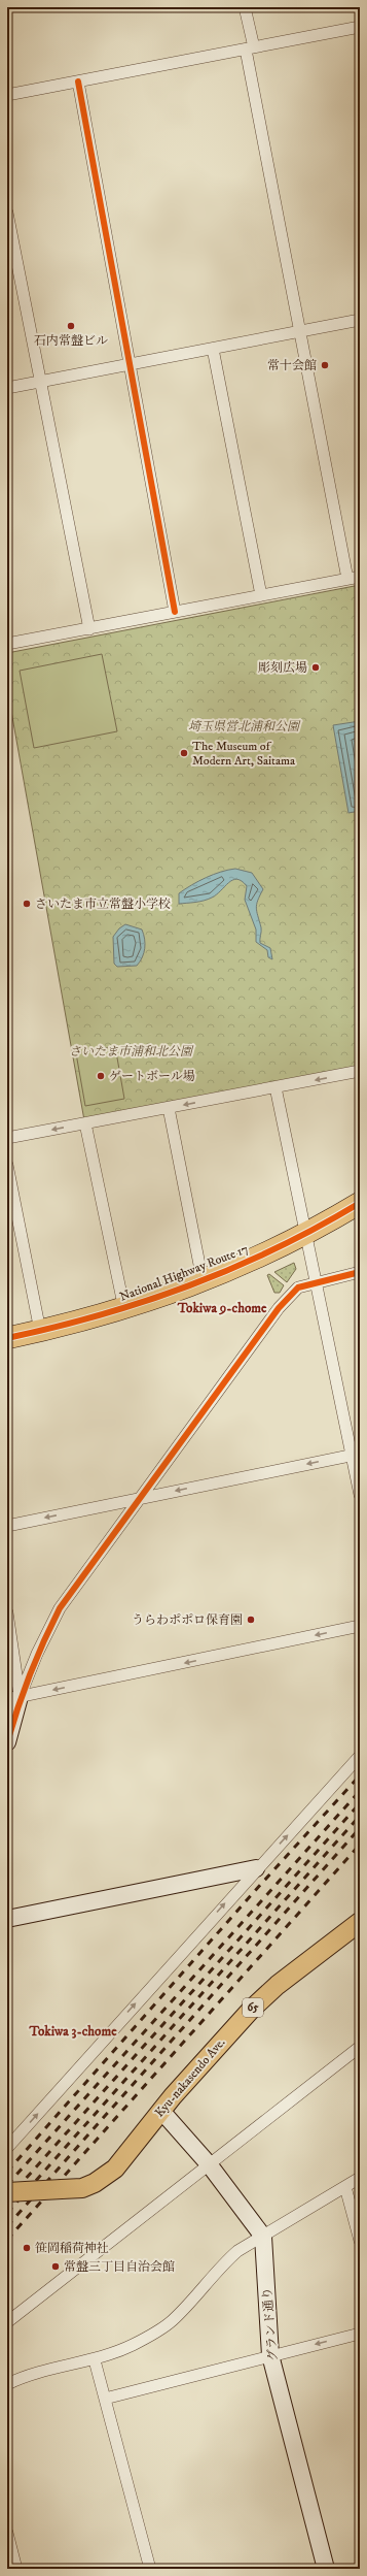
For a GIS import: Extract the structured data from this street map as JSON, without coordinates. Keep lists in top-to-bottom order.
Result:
{
  "streets": {
    "highway": ["National Highway Route 17"],
    "main road": ["65", "Kyu-nakasendo Ave."],
    "street": ["グランド通り"]
  },
  "districts": ["Tokiwa 9-chome", "Tokiwa 3-chome"],
  "parks": ["埼玉県営北浦和公園", "さいたま市浦和北公園"],
  "places": [
    "石内常盤ビル",
    "常十会館",
    "彫刻広場",
    "The Museum of Modern Art, Saitama",
    "さいたま市立常盤小学校",
    "ゲートボール場",
    "うらわポポロ保育園",
    "笹岡稲荷神社",
    "常盤三丁目自治会館"
  ]
}
